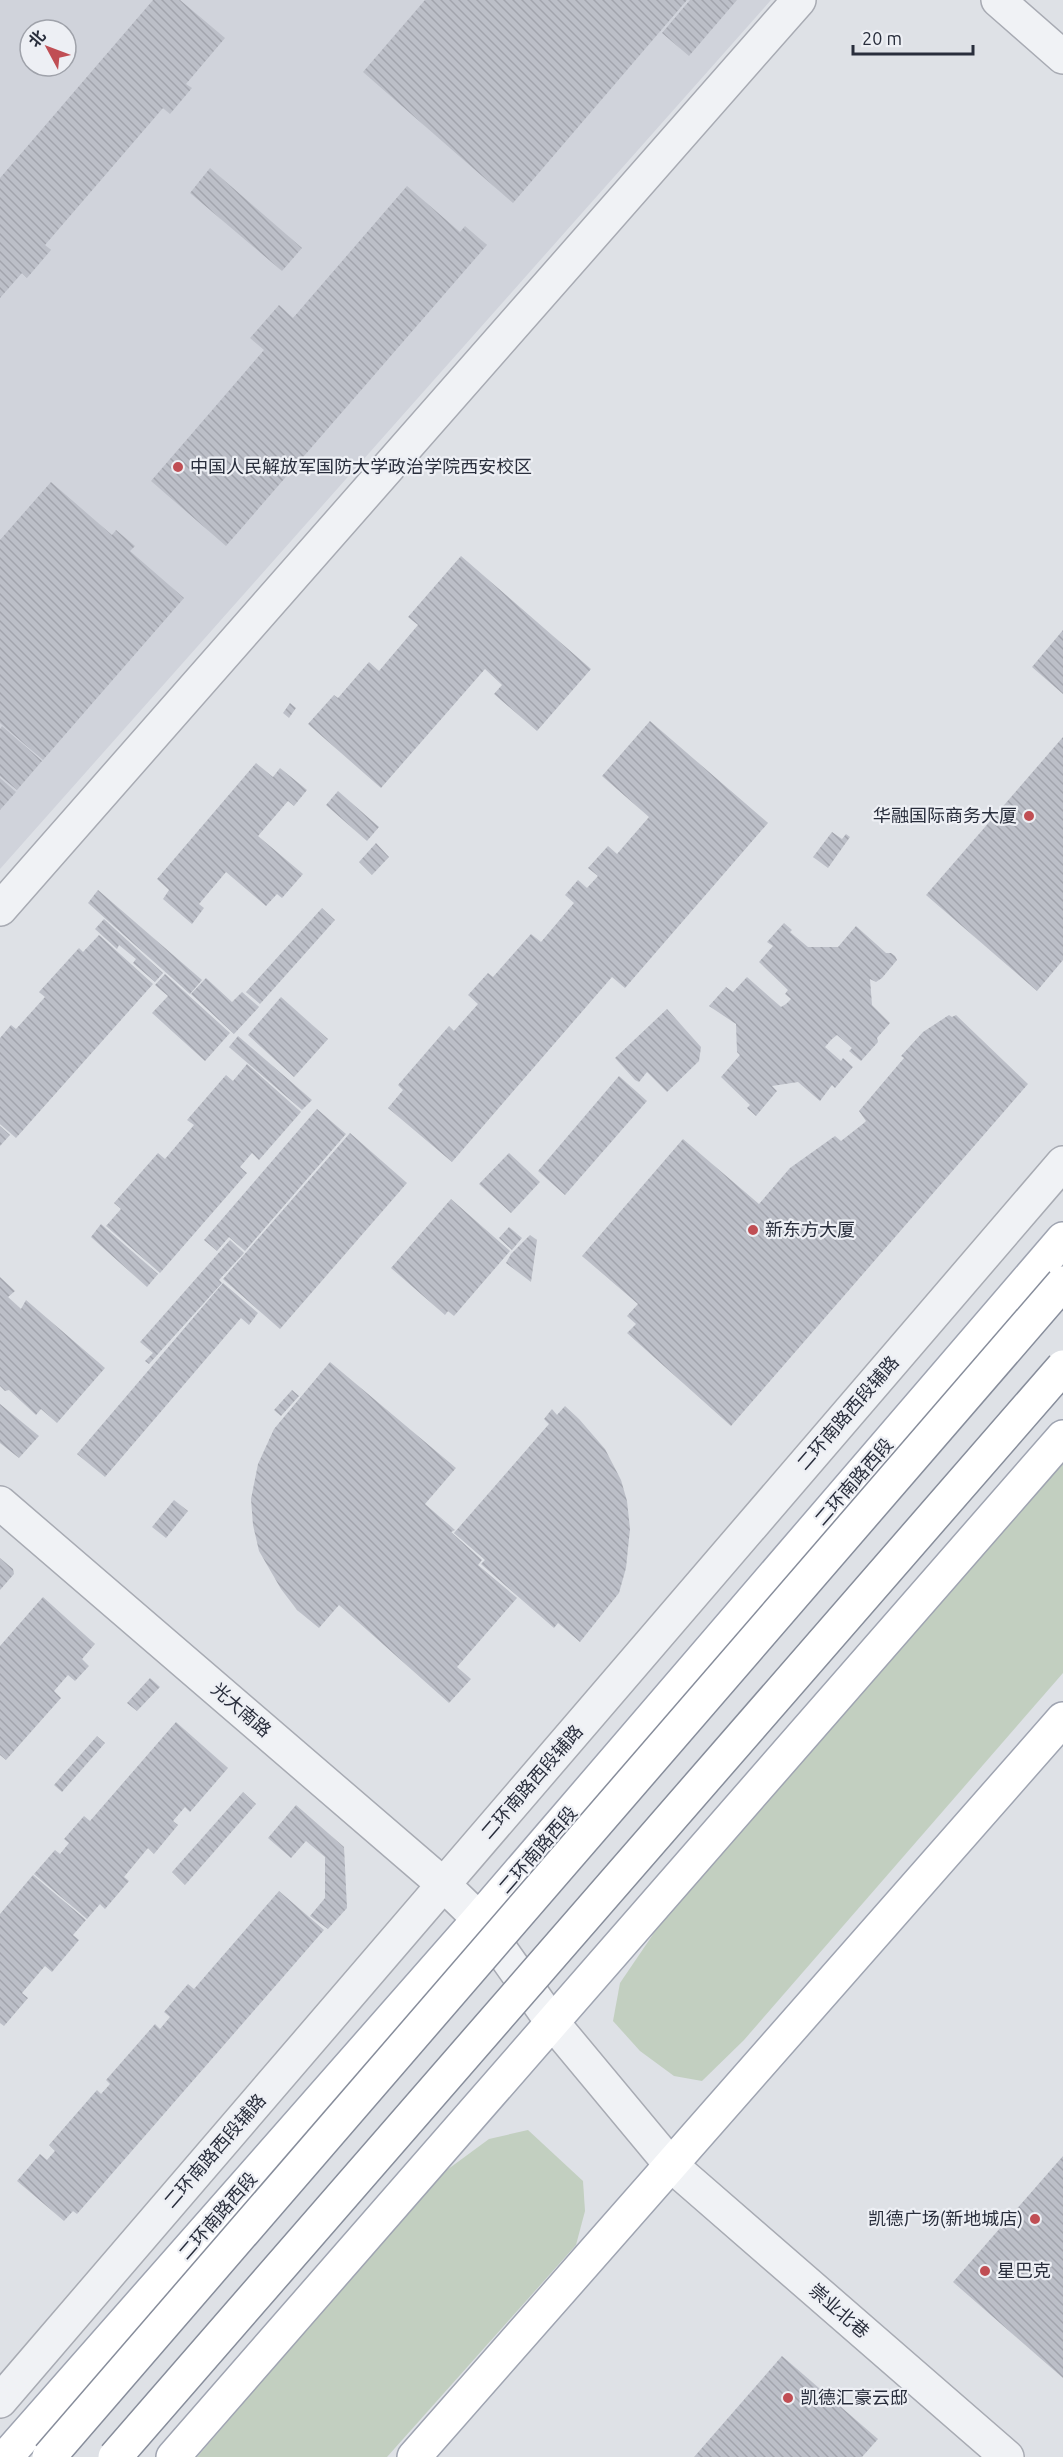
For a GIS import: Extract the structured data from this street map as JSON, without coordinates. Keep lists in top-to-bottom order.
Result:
{
  "streets": {
    "main road": ["二环南路西段"],
    "street": ["二环南路西段辅路", "光大南路", "崇业北巷"]
  },
  "crossings": [
    ["二环南路西段辅路", "光大南路"],
    ["二环南路西段", "光大南路"],
    ["光大南路", "崇业北巷"]
  ],
  "places": [
    "中国人民解放军国防大学政治学院西安校区",
    "华融国际商务大厦",
    "新东方大厦",
    "凯德广场(新地城店)",
    "星巴克",
    "凯德汇豪云邸"
  ],
  "scale_bar": "20 m",
  "north": "top left"
}
